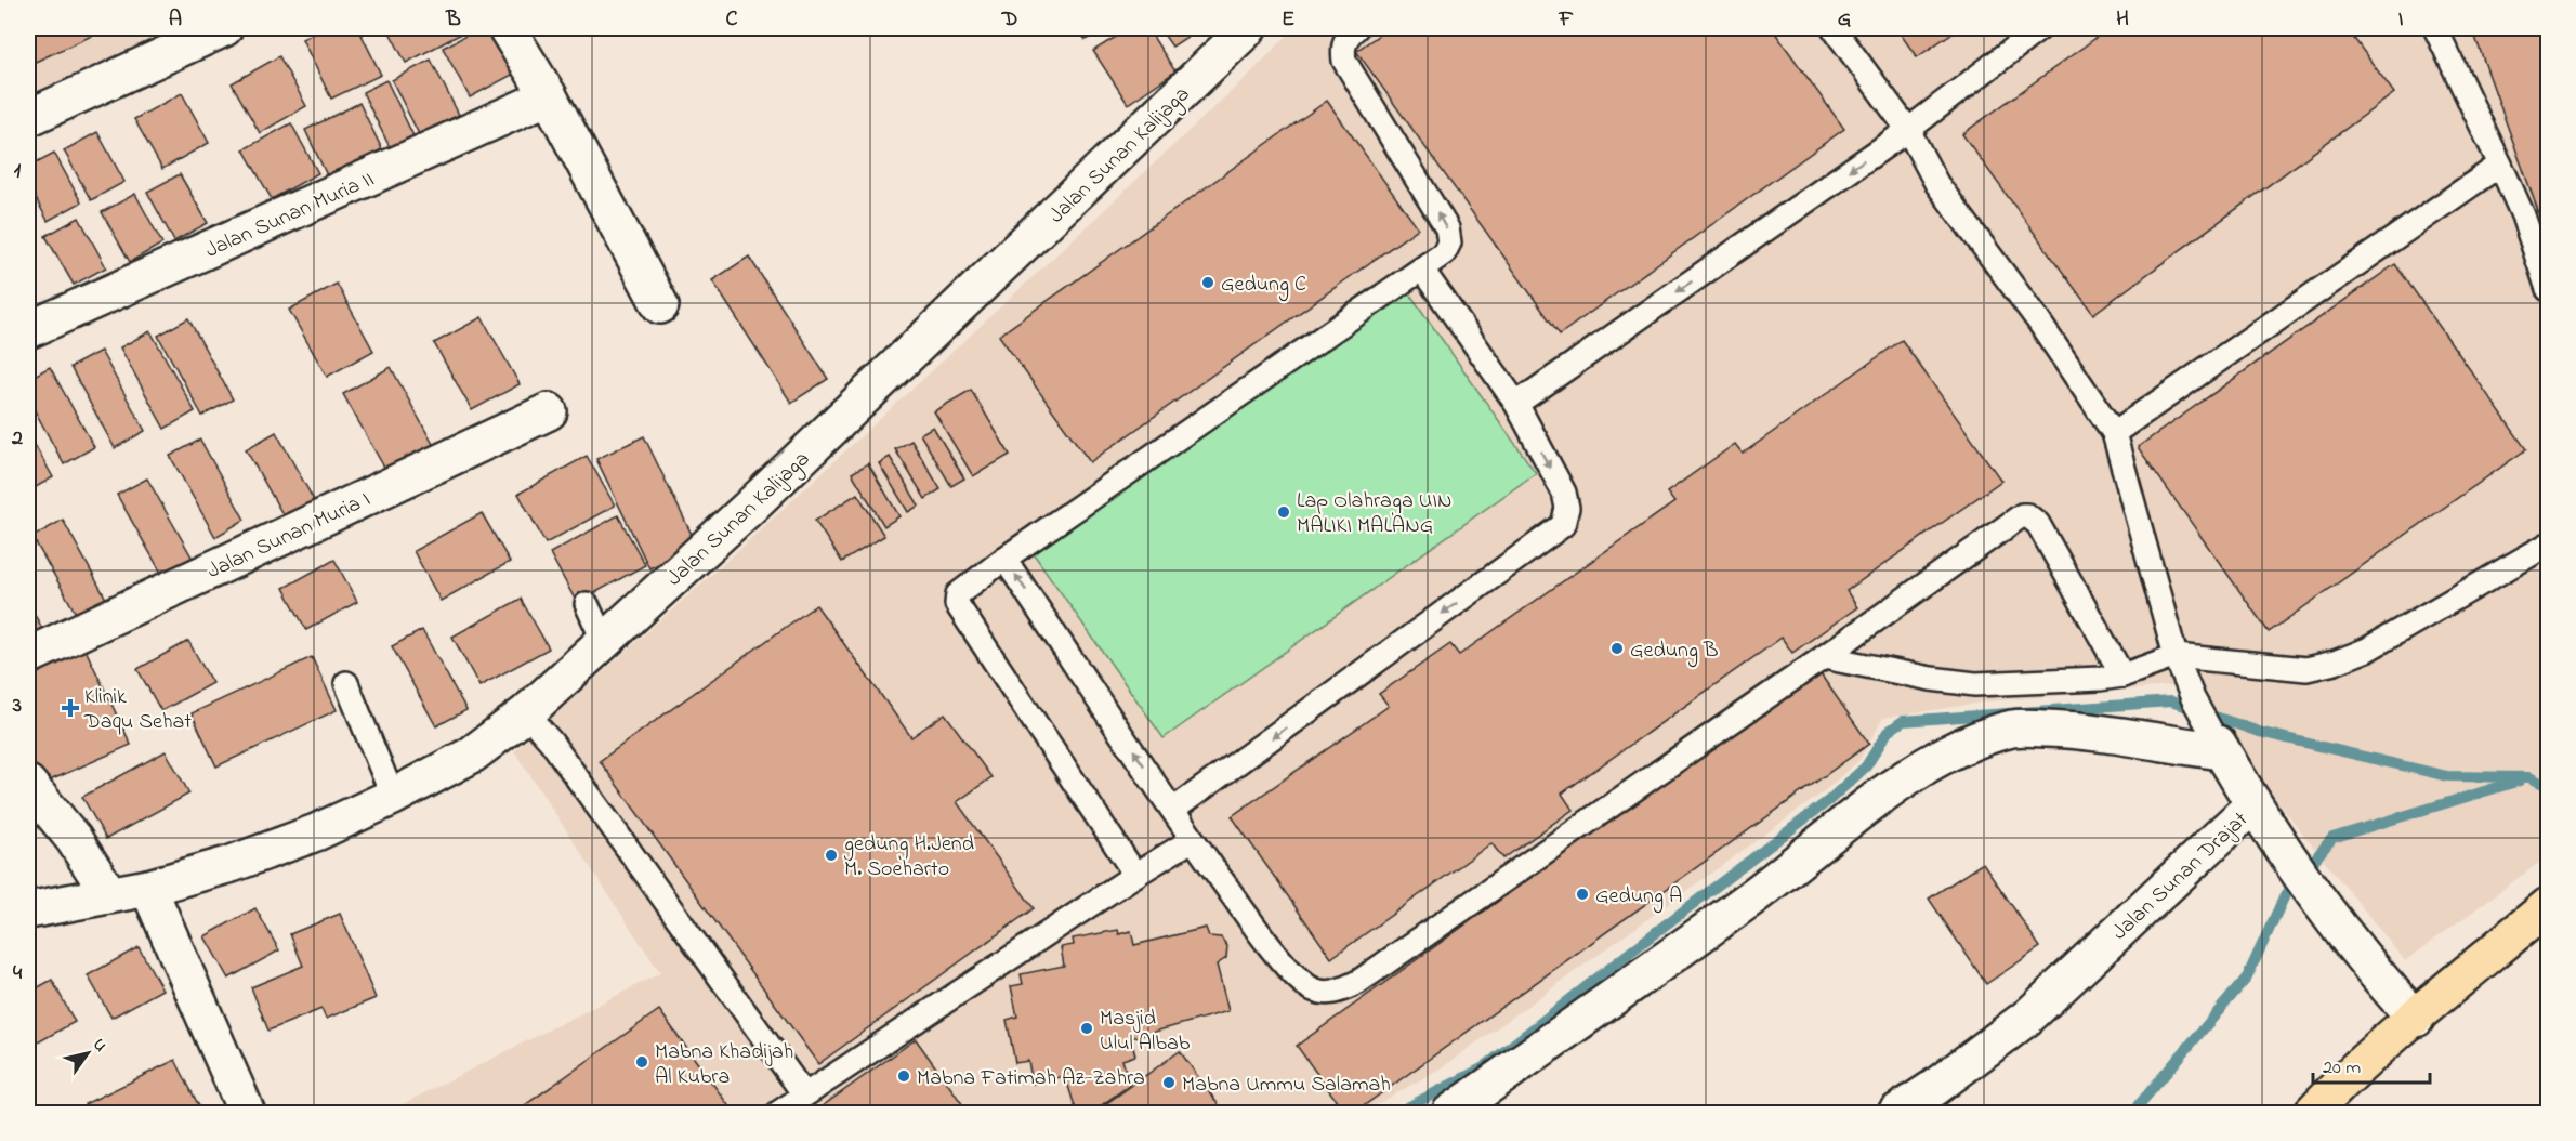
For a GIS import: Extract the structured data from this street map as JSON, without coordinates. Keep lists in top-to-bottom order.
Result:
{
  "streets": {
    "street": [
      "Jalan Sunan Kalijaga",
      "Jalan Sunan Muria II",
      "Jalan Sunan Muria I",
      "Jalan Sunan Drajat"
    ]
  },
  "places": {
    "other": [
      "Gedung C",
      "Lap Olahraga UIN MALIKI MALANG",
      "Gedung B",
      "gedung H.Jend M. Soeharto",
      "Gedung A",
      "Masjid Ulul Albab",
      "Mabna Khadijah Al Kubra",
      "Mabna Fatimah Az-Zahra",
      "Mabna Ummu Salamah"
    ],
    "health": ["Klinik Daqu Sehat"]
  },
  "scale_bar": "20 m",
  "north": "top right",
  "grid": {
    "columns": [
      "A",
      "B",
      "C",
      "D",
      "E",
      "F",
      "G",
      "H",
      "I"
    ],
    "rows": [
      "1",
      "2",
      "3",
      "4"
    ]
  }
}
